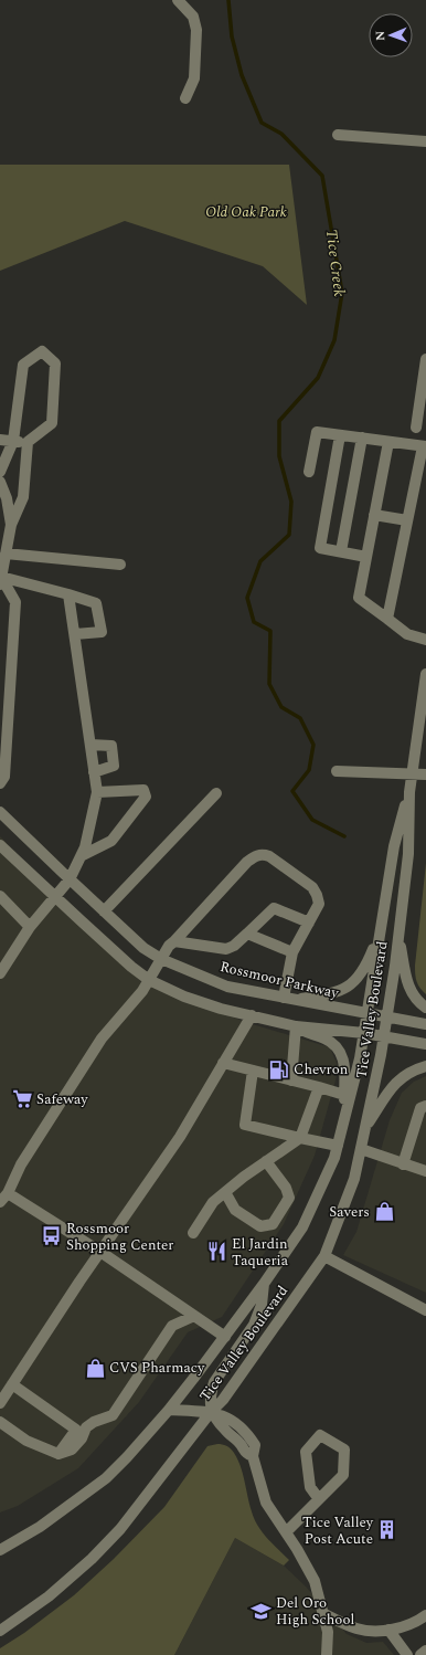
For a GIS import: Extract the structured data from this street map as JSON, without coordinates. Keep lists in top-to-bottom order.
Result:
{
  "streets": {
    "street": ["Rossmoor Parkway", "Tice Valley Boulevard"]
  },
  "crossings": [
    ["Rossmoor Parkway", "Tice Valley Boulevard"]
  ],
  "water": ["Tice Creek"],
  "parks": ["Old Oak Park"],
  "places": {
    "fuel station": ["Chevron"],
    "supermarket": ["Safeway"],
    "shop": ["Savers", "CVS Pharmacy"],
    "bus stop": ["Rossmoor Shopping Center"],
    "restaurant": ["El Jardin Taqueria"],
    "building": ["Tice Valley Post Acute"],
    "school or university": ["Del Oro High School"]
  },
  "north": "left"
}
